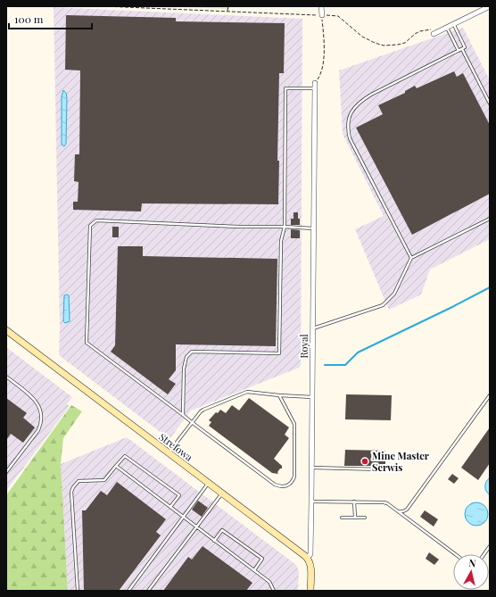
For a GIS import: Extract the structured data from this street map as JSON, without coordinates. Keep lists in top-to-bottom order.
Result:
{
  "streets": {
    "street": ["Royal", "Strefowa"]
  },
  "crossings": [
    ["Royal", "Strefowa"]
  ],
  "places": ["Mine Master Serwis"],
  "scale_bar": "100 m",
  "north": "top"
}
